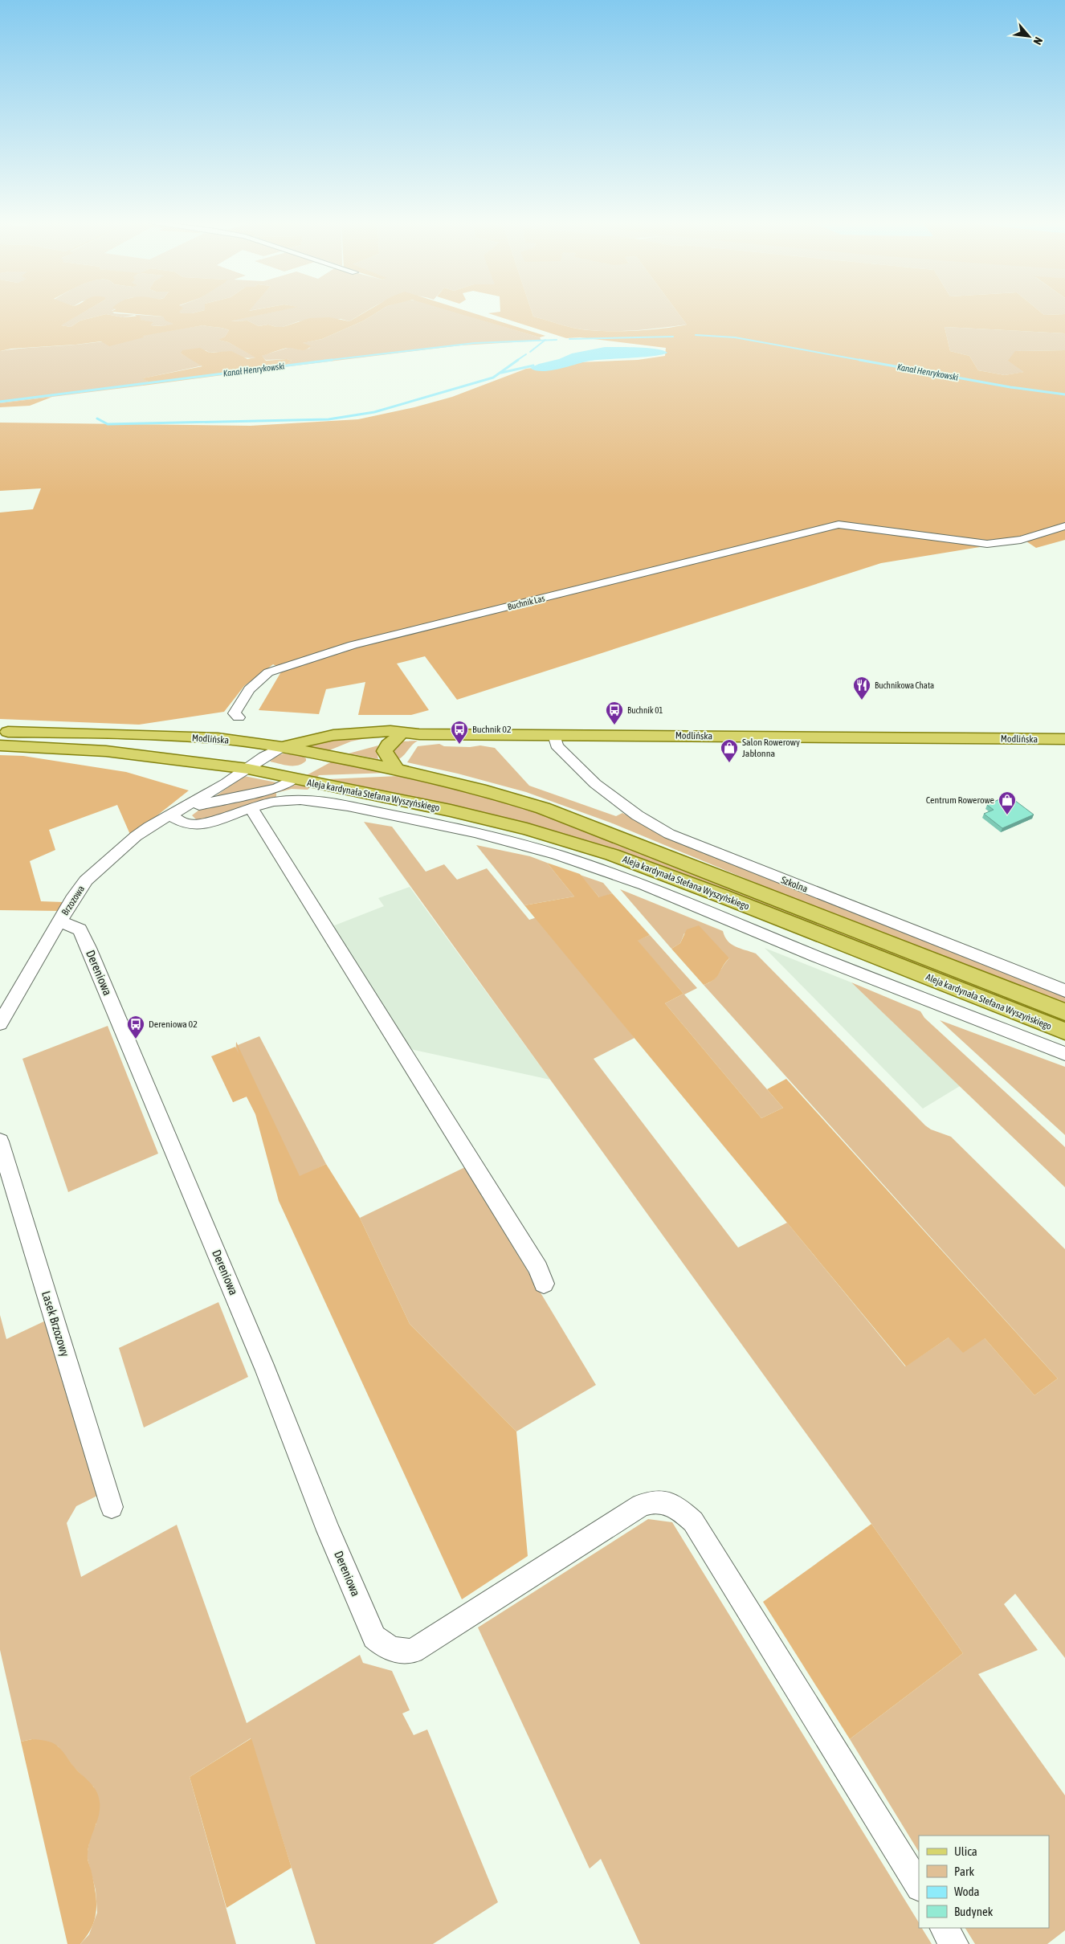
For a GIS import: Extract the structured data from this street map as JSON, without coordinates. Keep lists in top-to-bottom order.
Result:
{
  "streets": {
    "main road": ["Modlińska", "Aleja kardynała Stefana Wyszyńskiego"],
    "street": [
      "Buchnik Las",
      "Szkolna",
      "Brzozowa",
      "Dereniowa",
      "Lasek Brzozowy"
    ]
  },
  "crossings": [
    ["Modlińska", "Aleja kardynała Stefana Wyszyńskiego"],
    ["Modlińska", "Szkolna"],
    ["Modlińska", "Brzozowa"],
    ["Aleja kardynała Stefana Wyszyńskiego", "Brzozowa"],
    ["Brzozowa", "Dereniowa"]
  ],
  "water": ["Kanał Henrykowski"],
  "places": {
    "restaurant": ["Buchnikowa Chata"],
    "bus stop": ["Buchnik 01", "Buchnik 02", "Dereniowa 02"],
    "shop": ["Salon Rowerowy Jabłonna", "Centrum Rowerowe"]
  },
  "legend": [
    "Ulica",
    "Park",
    "Woda",
    "Budynek"
  ],
  "north": "bottom right"
}
